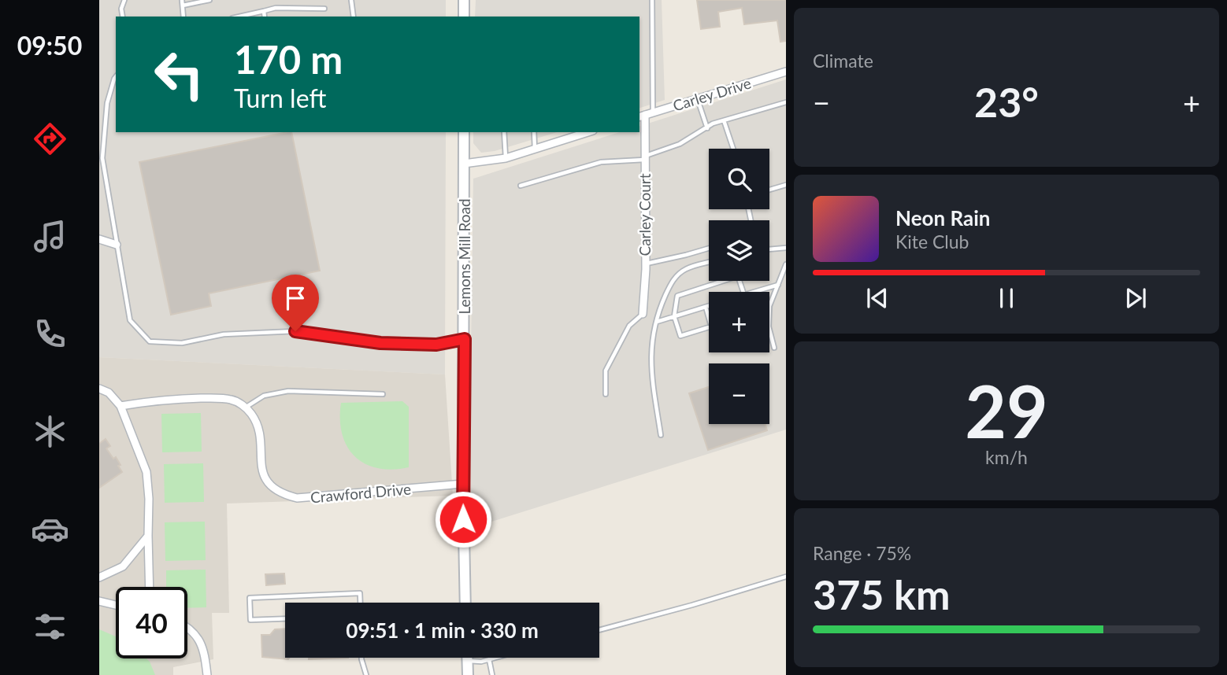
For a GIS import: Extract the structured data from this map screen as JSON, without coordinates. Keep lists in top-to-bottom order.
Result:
{
  "streets": {
    "street": [
      "Carley Drive",
      "Carley Court",
      "Lemons Mill Road",
      "Crawford Drive"
    ]
  },
  "crossings": [
    ["Carley Drive", "Carley Court"],
    ["Lemons Mill Road", "Crawford Drive"]
  ],
  "page": {
    "tabs": "09:50",
    "tile": [
      "Climate",
      ["29", "km/h"],
      ["Range · 75%", "375 km"]
    ],
    "turn": ["170 m", "Turn left"],
    "heat": ["−", "23°", "+"],
    "map_buttons": ["+", "−"],
    "song": ["Neon Rain", "Kite Club"],
    "limit": "40",
    "trip": "09:51 · 1 min · 330 m"
  }
}
